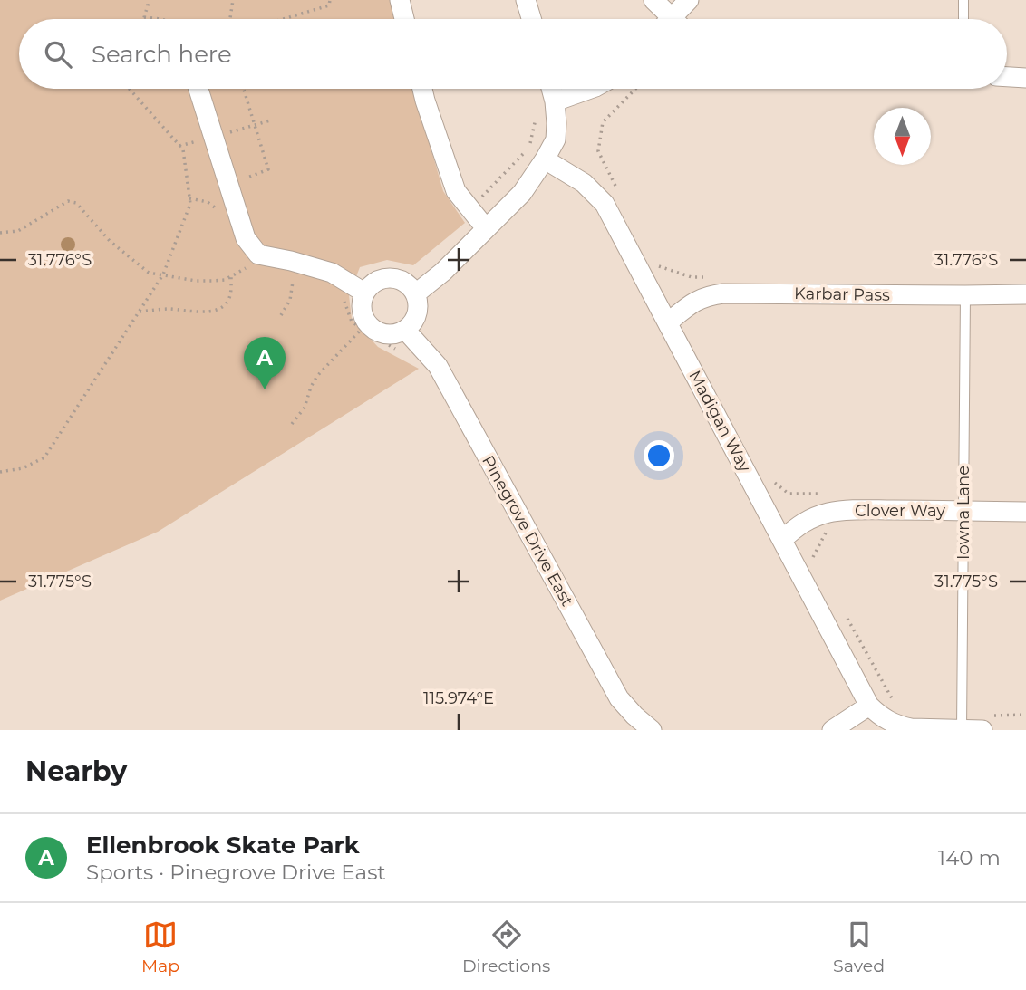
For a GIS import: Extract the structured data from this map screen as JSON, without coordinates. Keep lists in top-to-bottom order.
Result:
{
  "streets": {
    "street": [
      "Karbar Pass",
      "Madigan Way",
      "Clover Way",
      "Pinegrove Drive East"
    ],
    "lane": ["Iowna Lane"]
  },
  "crossings": [
    ["Karbar Pass", "Madigan Way"],
    ["Karbar Pass", "Iowna Lane"],
    ["Madigan Way", "Clover Way"],
    ["Clover Way", "Iowna Lane"]
  ],
  "north": "bottom",
  "page": {
    "search": "Search here",
    "pins": "A",
    "heading": "Nearby",
    "list": [
      {
        "mark": "A",
        "name": "Ellenbrook Skate Park",
        "note": "Sports · Pinegrove Drive East",
        "value": "140 m"
      }
    ],
    "nav": ["Map", "Directions", "Saved"]
  },
  "coordinates": ["31.776°S", "31.775°S", "115.974°E"]
}
